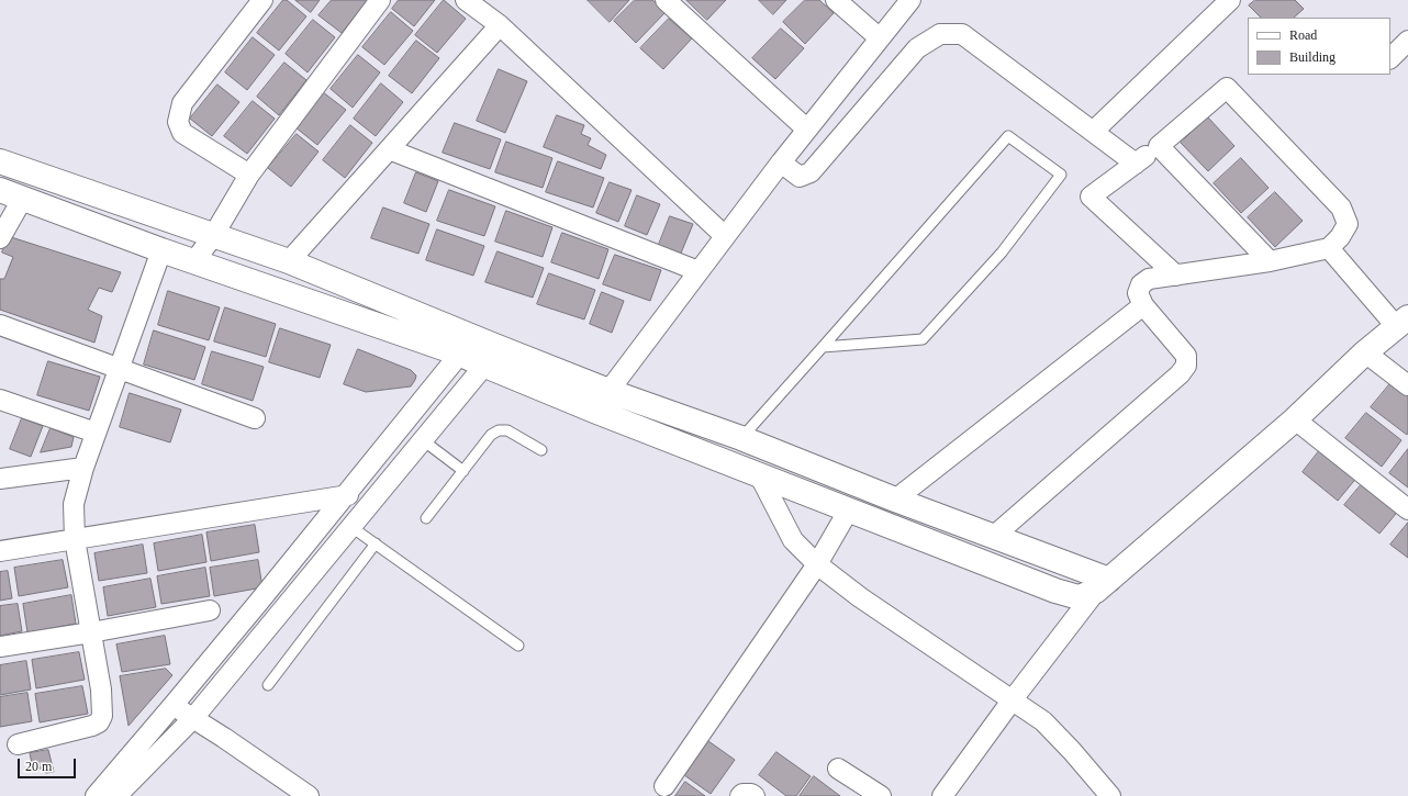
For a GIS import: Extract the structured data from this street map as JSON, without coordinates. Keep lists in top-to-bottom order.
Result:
{
  "legend": ["Road", "Building"],
  "scale_bar": "20 m"
}
